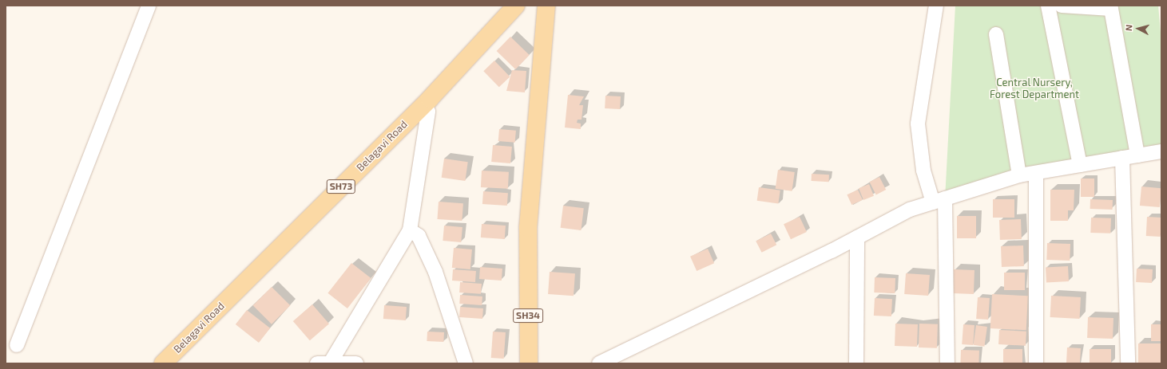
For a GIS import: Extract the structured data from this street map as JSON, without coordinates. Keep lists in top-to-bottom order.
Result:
{
  "streets": {
    "main road": ["Belagavi Road", "SH73", "SH34"]
  },
  "parks": ["Central Nursery, Forest Department"],
  "north": "left"
}
